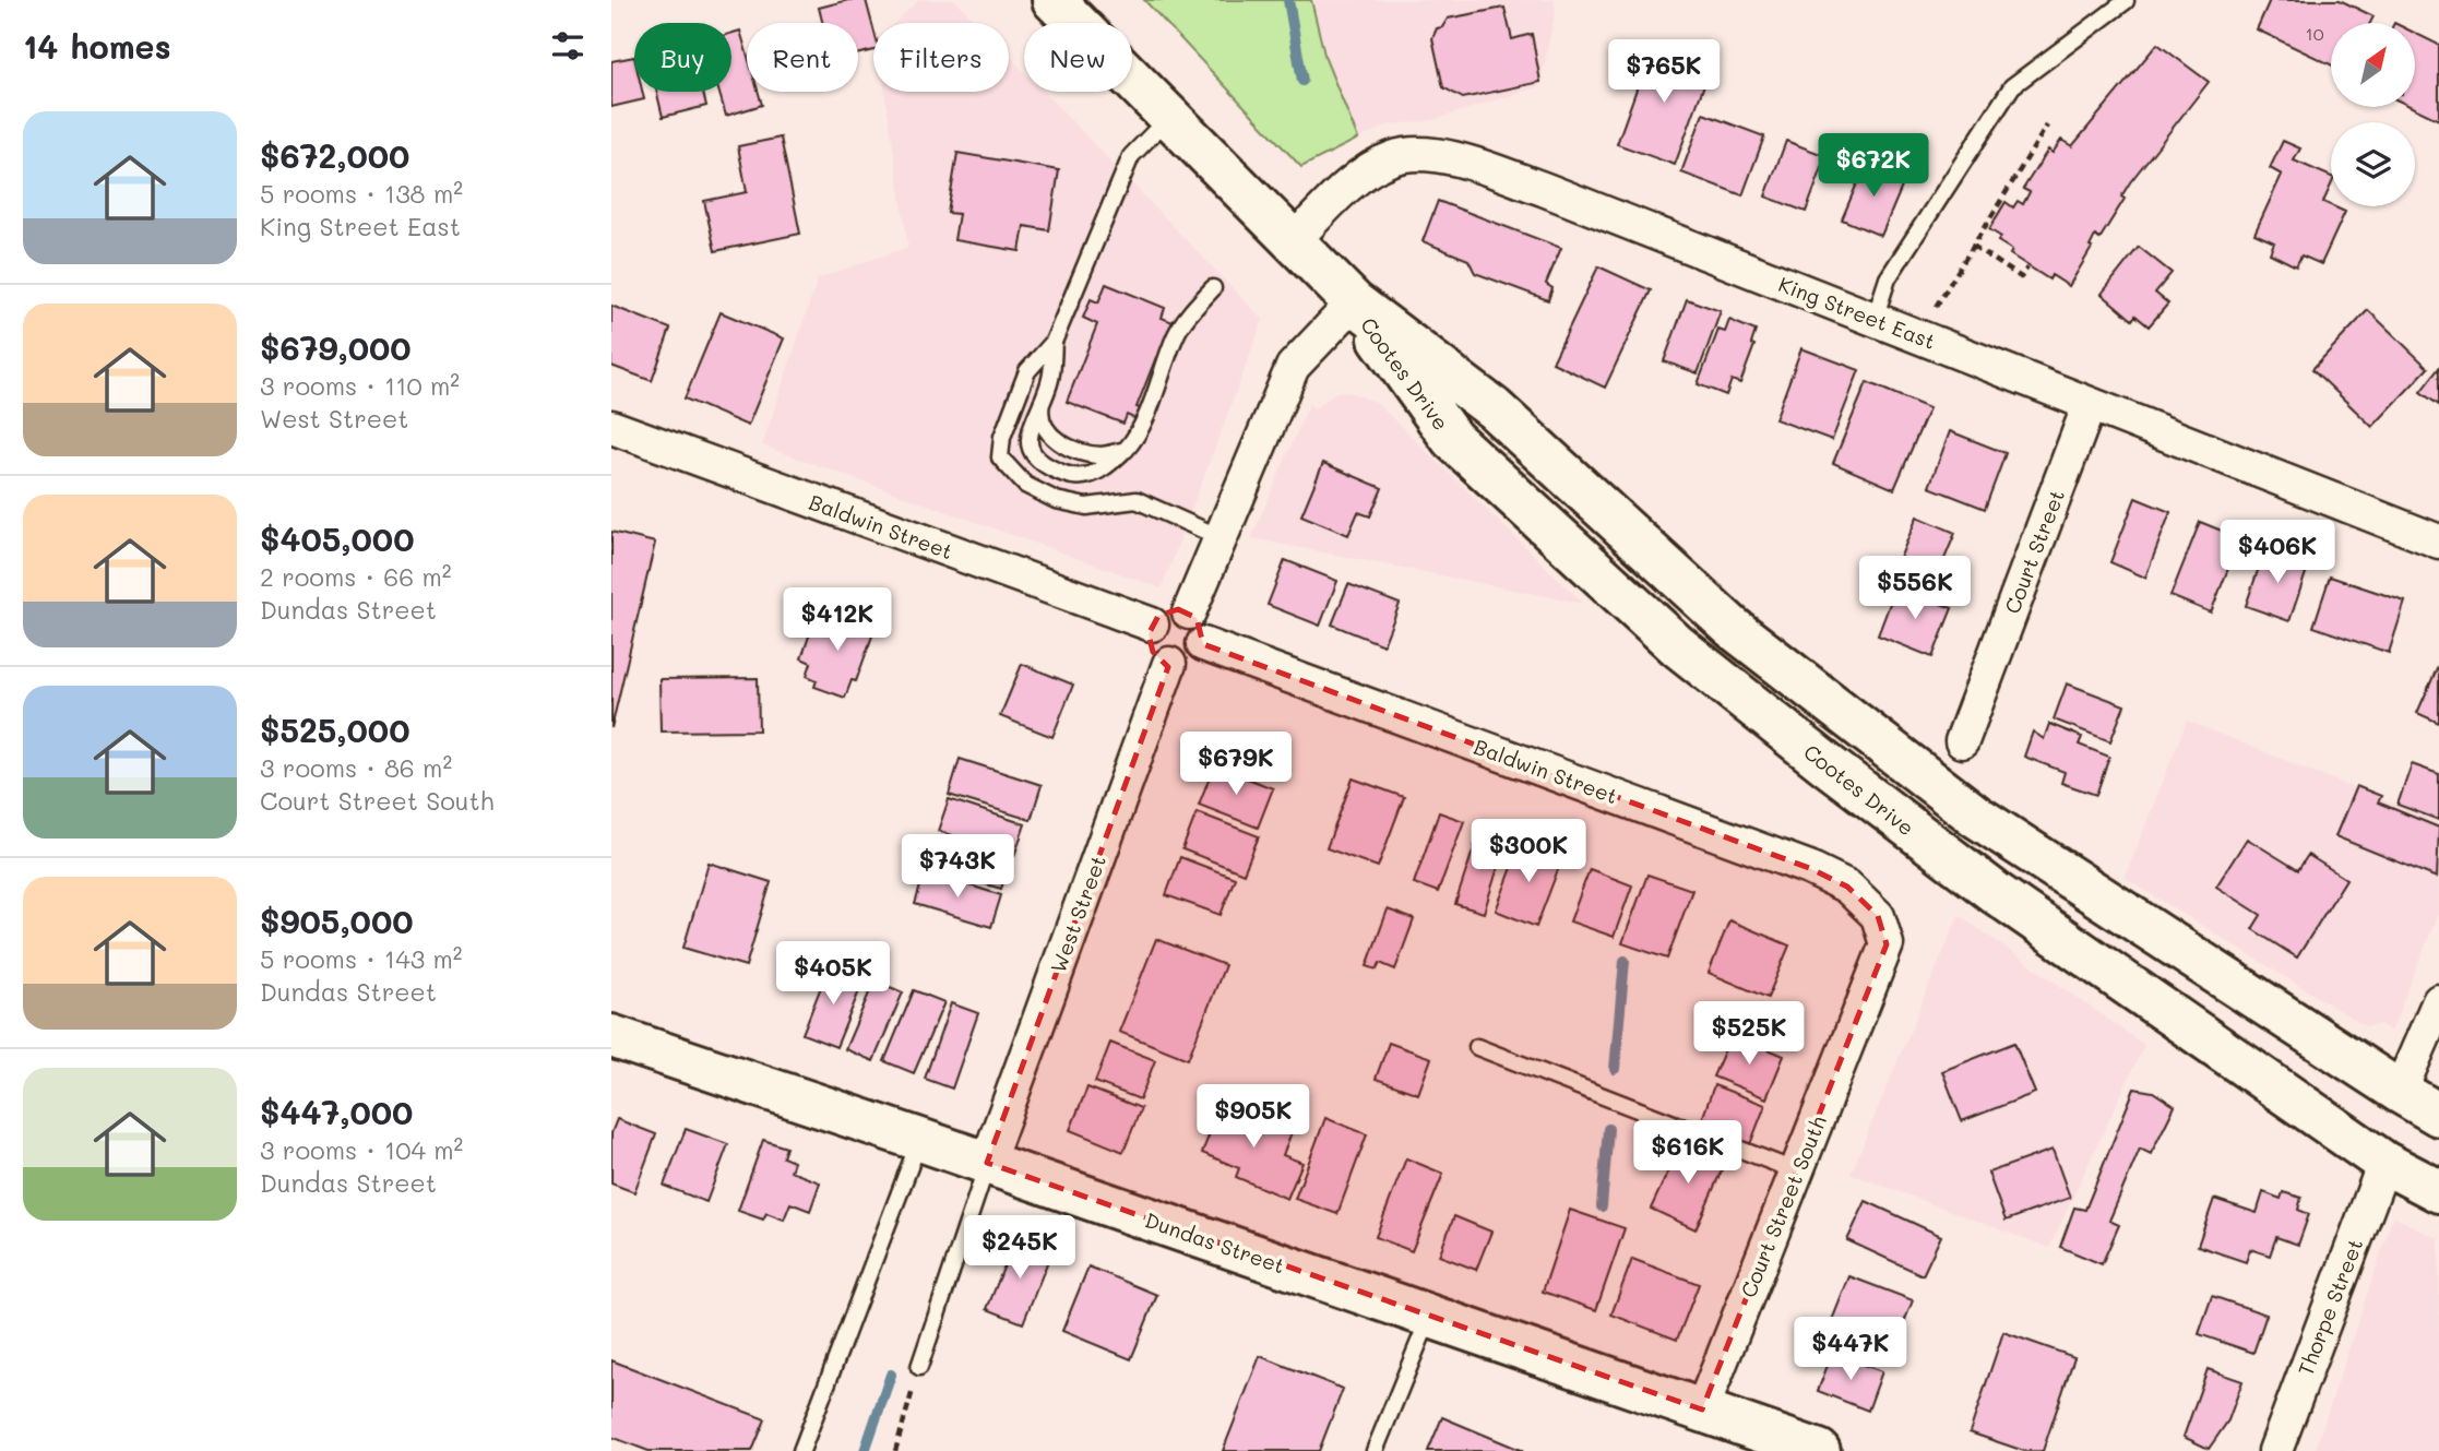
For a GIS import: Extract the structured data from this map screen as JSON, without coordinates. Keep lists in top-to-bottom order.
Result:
{
  "streets": {
    "main road": ["Cootes Drive", "Dundas Street"],
    "street": [
      "King Street East",
      "Baldwin Street",
      "Court Street",
      "West Street",
      "Court Street South",
      "Thorpe Street"
    ]
  },
  "crossings": [
    ["King Street East", "Cootes Drive"],
    ["King Street East", "Court Street"],
    ["Cootes Drive", "Thorpe Street"],
    ["Baldwin Street", "West Street"],
    ["Baldwin Street", "Court Street South"],
    ["West Street", "Dundas Street"],
    ["Court Street South", "Dundas Street"]
  ],
  "house_numbers": ["10"],
  "north": "top right",
  "page": {
    "heading": "14 homes",
    "chip": [
      "Buy",
      "Rent",
      "Filters",
      "New"
    ],
    "price": [
      "$765K",
      "$672K",
      "$406K",
      "$556K",
      "$412K",
      "$679K",
      "$300K",
      "$743K",
      "$405K",
      "$525K",
      "$905K",
      "$616K",
      "$245K",
      "$447K"
    ],
    "list": [
      {
        "name": "$672,000",
        "note": "5 rooms · 138 m² · King Street East"
      },
      {
        "name": "$679,000",
        "note": "3 rooms · 110 m² · West Street"
      },
      {
        "name": "$405,000",
        "note": "2 rooms · 66 m² · Dundas Street"
      },
      {
        "name": "$525,000",
        "note": "3 rooms · 86 m² · Court Street South"
      },
      {
        "name": "$905,000",
        "note": "5 rooms · 143 m² · Dundas Street"
      },
      {
        "name": "$447,000",
        "note": "3 rooms · 104 m² · Dundas Street"
      }
    ]
  }
}
